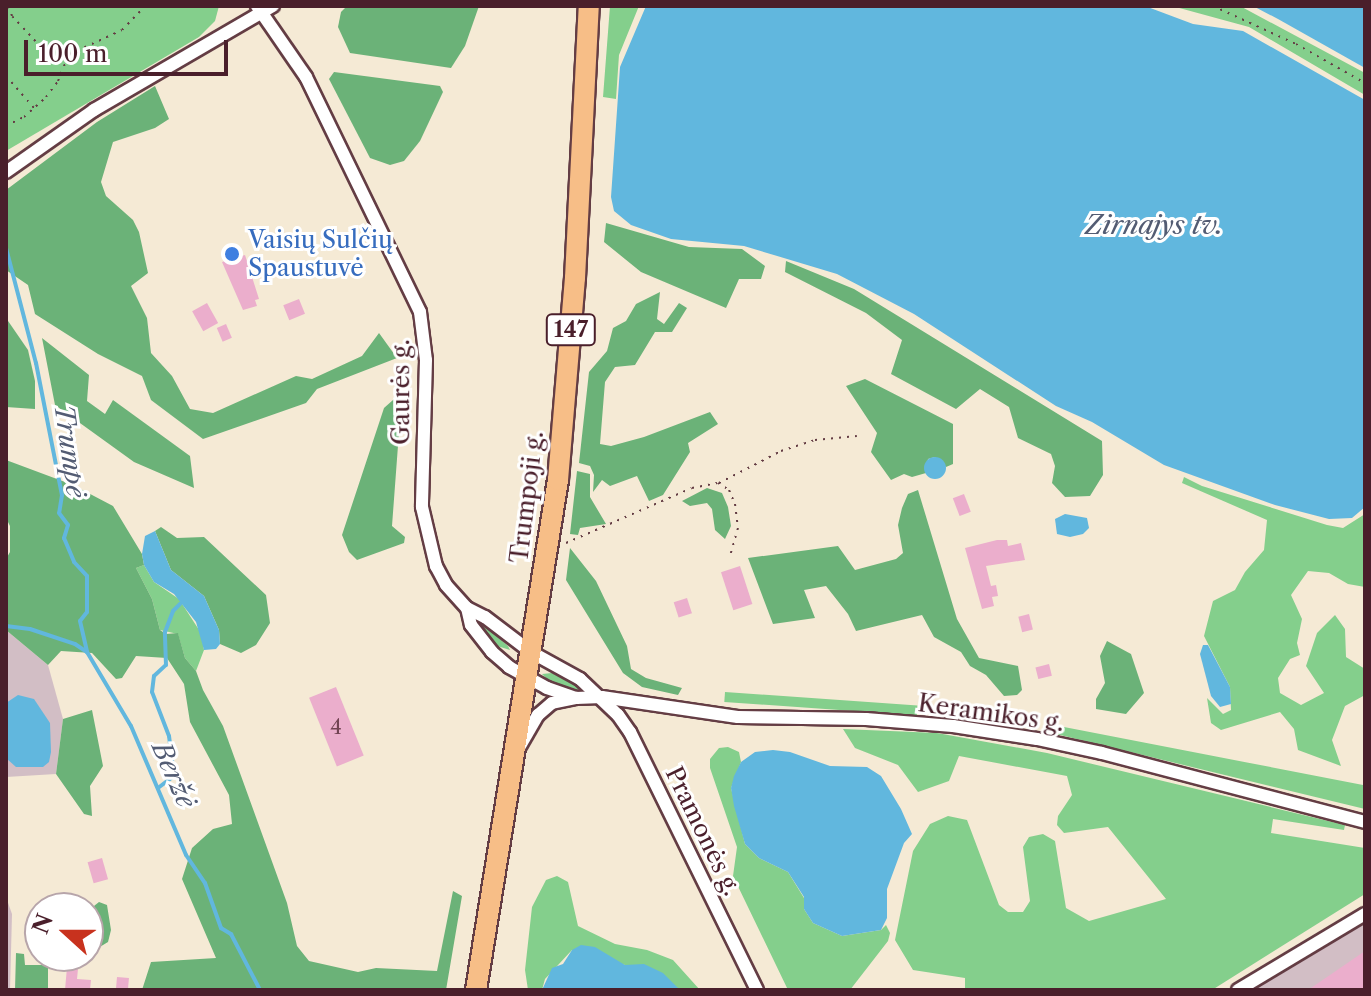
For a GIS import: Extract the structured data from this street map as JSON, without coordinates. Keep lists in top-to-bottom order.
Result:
{
  "streets": {
    "main road": ["147", "Trumpoji g."],
    "street": ["Gaurės g.", "Keramikos g.", "Pramonės g."]
  },
  "crossings": [
    ["Gaurės g.", "Trumpoji g."],
    ["Gaurės g.", "Pramonės g."],
    ["Trumpoji g.", "Pramonės g."],
    ["Keramikos g.", "Pramonės g."]
  ],
  "water": ["Zirnajys tv.", "Trumpė", "Beržė"],
  "places": ["Vaisių Sulčių Spaustuvė"],
  "house_numbers": ["4"],
  "scale_bar": "100 m",
  "north": "left"
}
